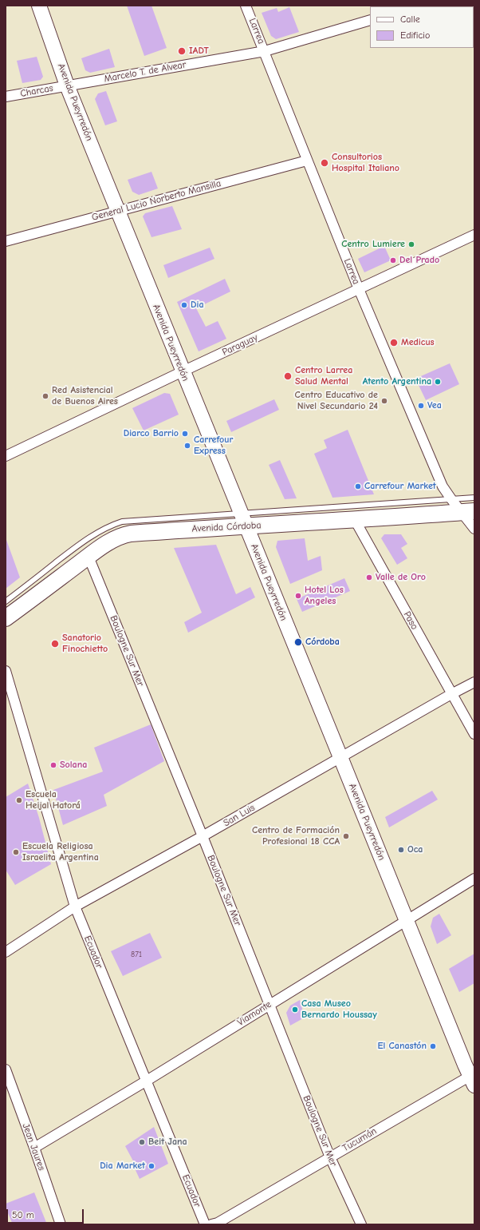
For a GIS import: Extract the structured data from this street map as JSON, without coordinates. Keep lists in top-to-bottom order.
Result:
{
  "streets": {
    "main road": ["Avenida Pueyrredón", "Avenida Córdoba"],
    "street": [
      "Larrea",
      "Marcelo T. de Alvear",
      "Charcas",
      "General Lucio Norberto Mansilla",
      "Paraguay",
      "Paso",
      "Boulogne Sur Mer",
      "San Luis",
      "Ecuador",
      "Viamonte",
      "Tucumán",
      "Jean Jaures"
    ]
  },
  "crossings": [
    ["Larrea", "Marcelo T. de Alvear"],
    ["Larrea", "General Lucio Norberto Mansilla"],
    ["Larrea", "Paraguay"],
    ["Larrea", "Avenida Córdoba"],
    ["Marcelo T. de Alvear", "Charcas"],
    ["Marcelo T. de Alvear", "Avenida Pueyrredón"],
    ["Charcas", "Avenida Pueyrredón"],
    ["Avenida Pueyrredón", "General Lucio Norberto Mansilla"],
    ["Avenida Pueyrredón", "Paraguay"],
    ["Avenida Pueyrredón", "Avenida Córdoba"],
    ["Avenida Pueyrredón", "San Luis"],
    ["Avenida Pueyrredón", "Viamonte"],
    ["Avenida Pueyrredón", "Tucumán"],
    ["Avenida Córdoba", "Paso"],
    ["Avenida Córdoba", "Boulogne Sur Mer"],
    ["Paso", "San Luis"],
    ["Boulogne Sur Mer", "San Luis"],
    ["Boulogne Sur Mer", "Viamonte"],
    ["Boulogne Sur Mer", "Tucumán"],
    ["San Luis", "Ecuador"],
    ["Ecuador", "Viamonte"],
    ["Viamonte", "Jean Jaures"]
  ],
  "places": [
    "IADT",
    "Consultorios Hospital Italiano",
    "Centro Lumiere",
    "Del Prado",
    "Dia",
    "Medicus",
    "Centro Larrea Salud Mental",
    "Atento Argentina",
    "Red Asistencial de Buenos Aires",
    "Centro Educativo de Nivel Secundario 24",
    "Vea",
    "Diarco Barrio",
    "Carrefour Express",
    "Carrefour Market",
    "Valle de Oro",
    "Hotel Los Angeles",
    "Córdoba",
    "Sanatorio Finochietto",
    "Solana",
    "Escuela Heijal Hatorá",
    "Centro de Formación Profesional 18 CCA",
    "Oca",
    "Escuela Religiosa Israelita Argentina",
    "Casa Museo Bernardo Houssay",
    "El Canastón",
    "Beit Jana",
    "Dia Market"
  ],
  "house_numbers": ["871"],
  "legend": ["Calle", "Edificio"],
  "scale_bar": "50 m"
}
